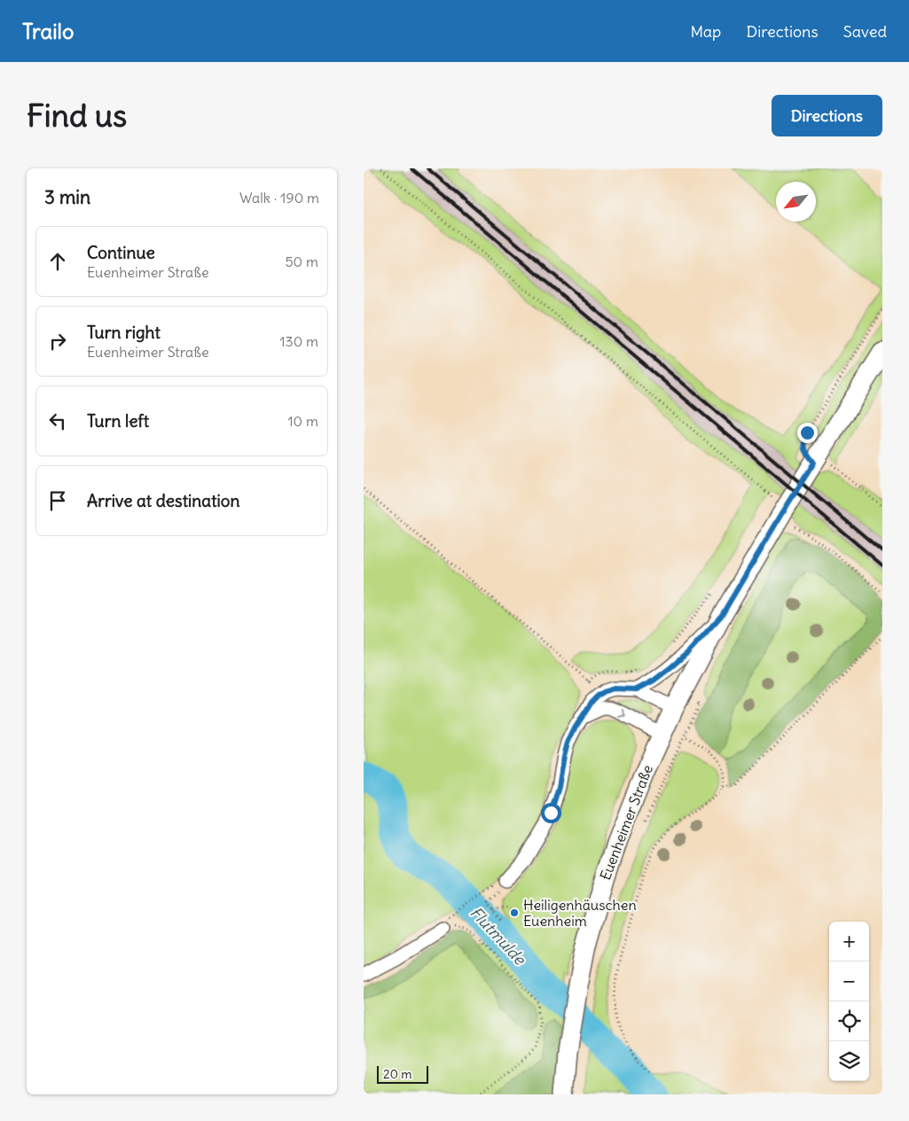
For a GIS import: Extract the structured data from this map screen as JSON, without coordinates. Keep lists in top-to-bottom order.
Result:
{
  "streets": {
    "main road": ["Euenheimer Straße"]
  },
  "water": ["Flutmulde"],
  "places": ["Heiligenhäuschen Euenheim"],
  "scale_bar": "20 m",
  "north": "bottom left",
  "page": {
    "header": "Trailo",
    "nav": ["Map", "Directions", "Saved"],
    "buttons": "Directions",
    "title": "Find us",
    "heading": ["3 min", "Walk · 190 m"],
    "list": [
      ["Continue", "Euenheimer Straße", "50 m"],
      ["Turn right", "Euenheimer Straße", "130 m"],
      ["Turn left", "10 m"],
      "Arrive at destination"
    ],
    "map_buttons": ["+", "−"],
    "scale": "20 m"
  }
}
